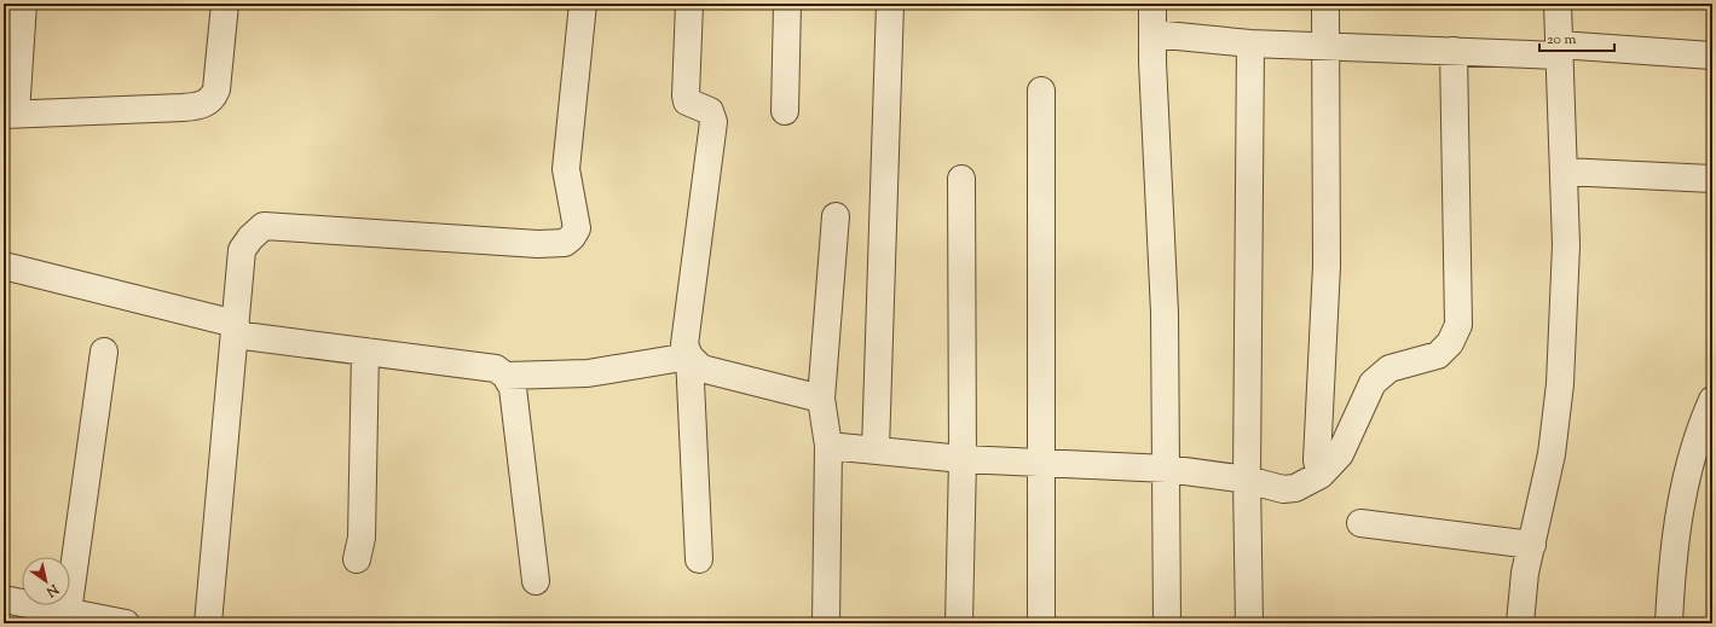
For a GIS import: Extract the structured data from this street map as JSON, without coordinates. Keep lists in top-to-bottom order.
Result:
{
  "scale_bar": "20 m",
  "north": "bottom right"
}
